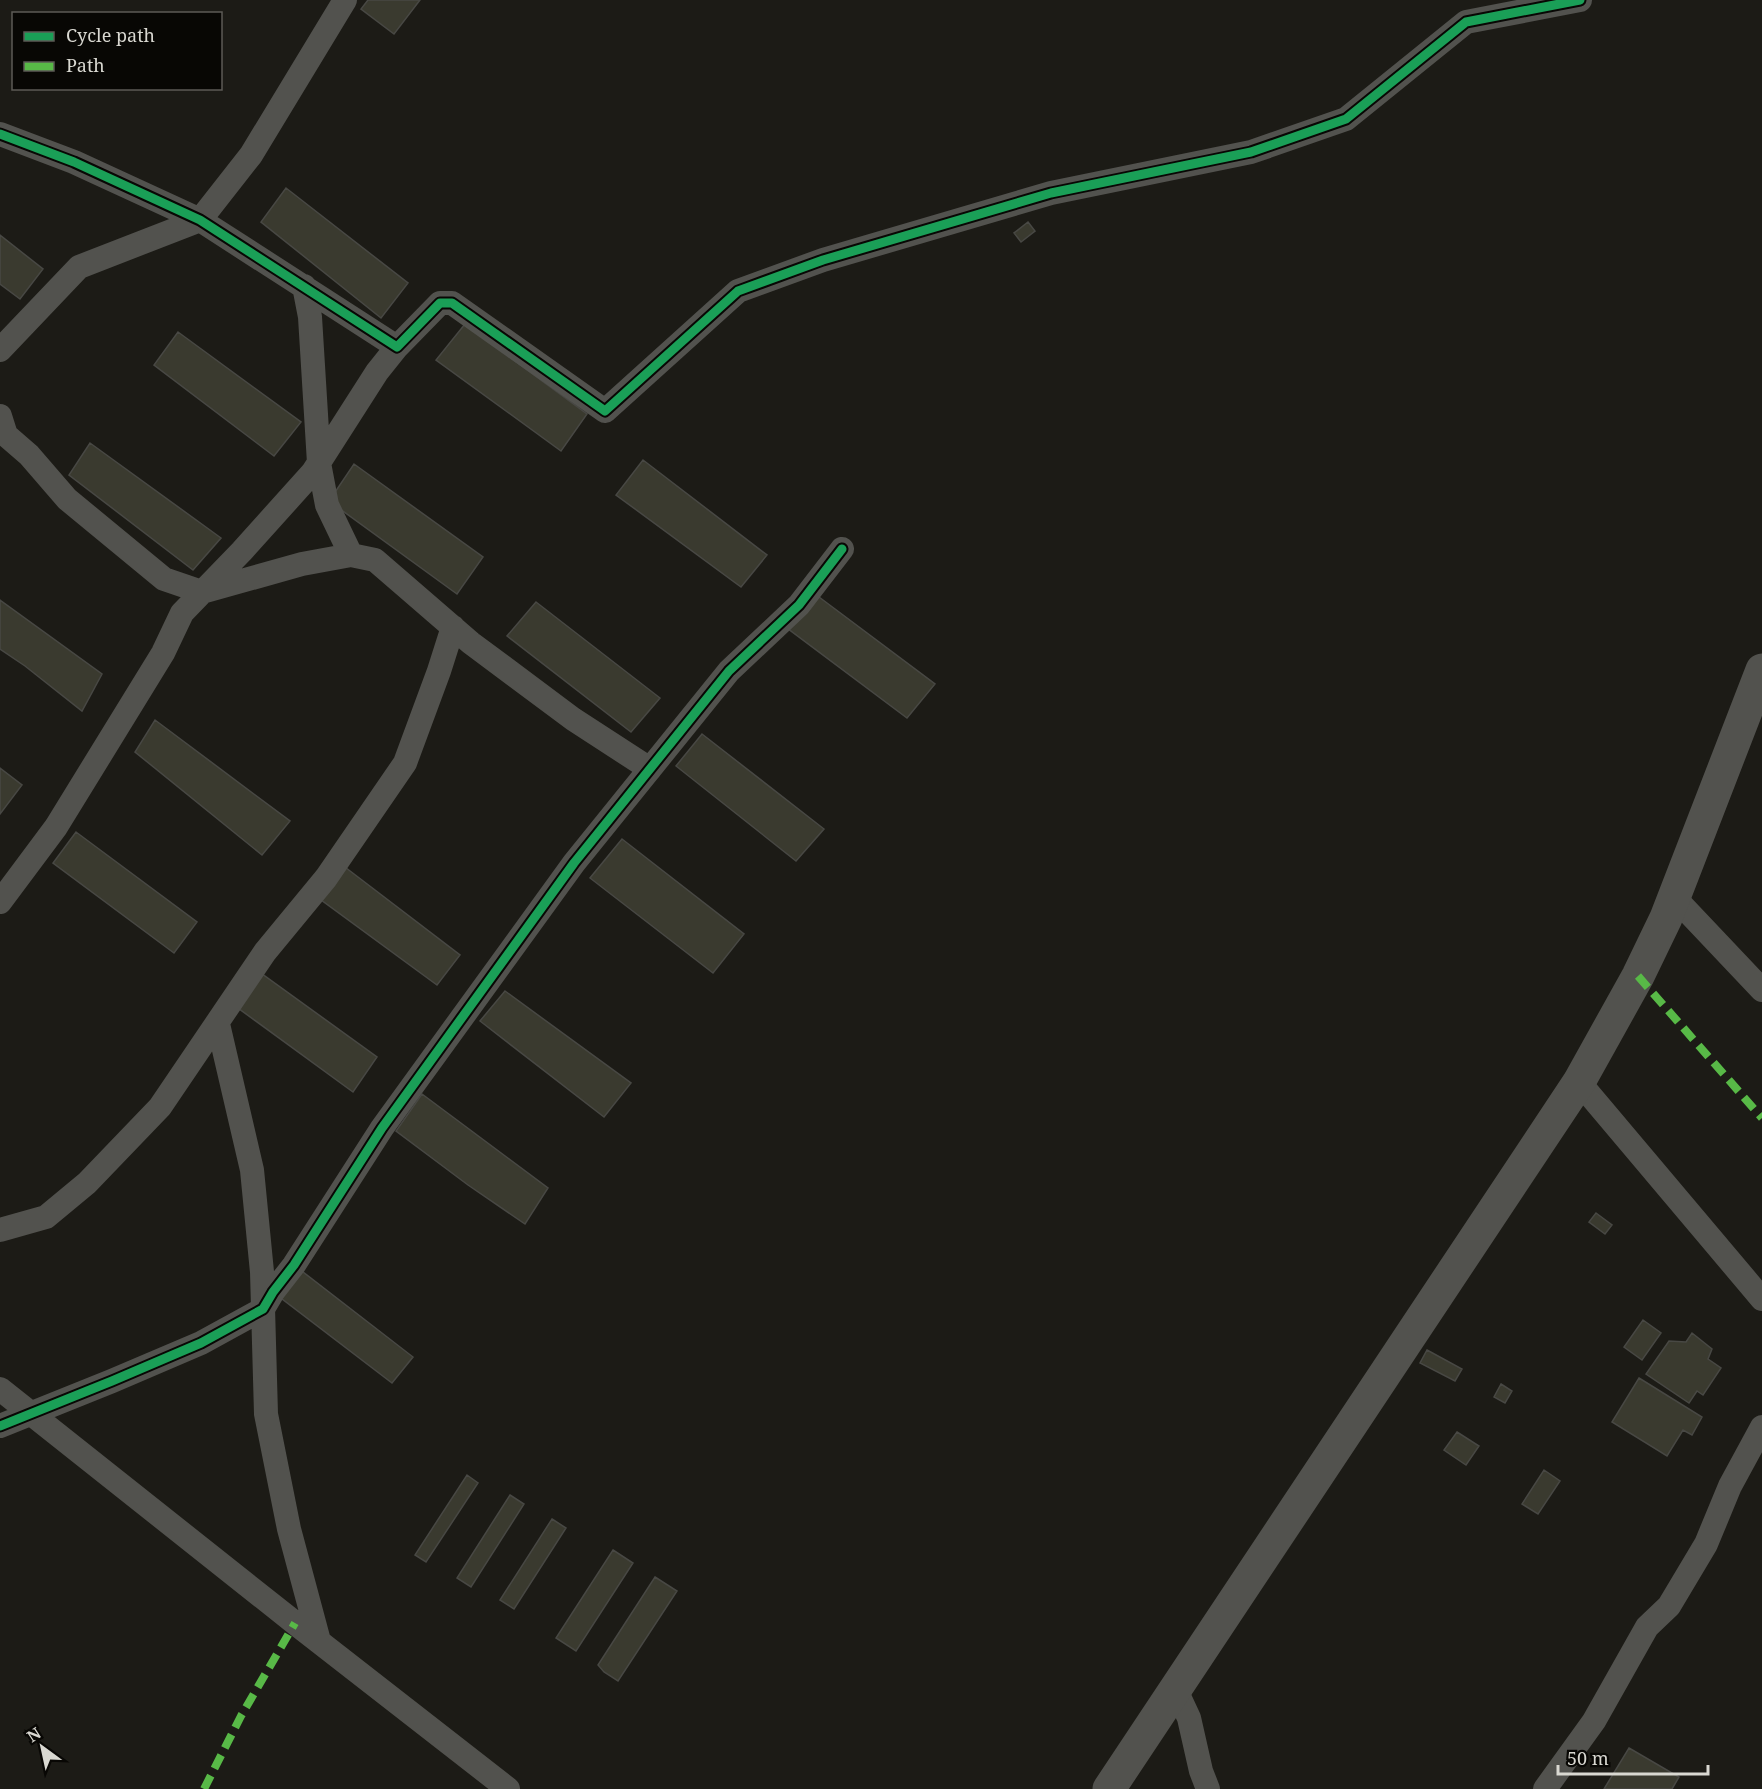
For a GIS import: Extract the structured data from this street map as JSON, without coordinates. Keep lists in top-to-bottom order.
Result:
{
  "legend": ["Cycle path", "Path"],
  "scale_bar": "50 m",
  "north": "top left"
}
